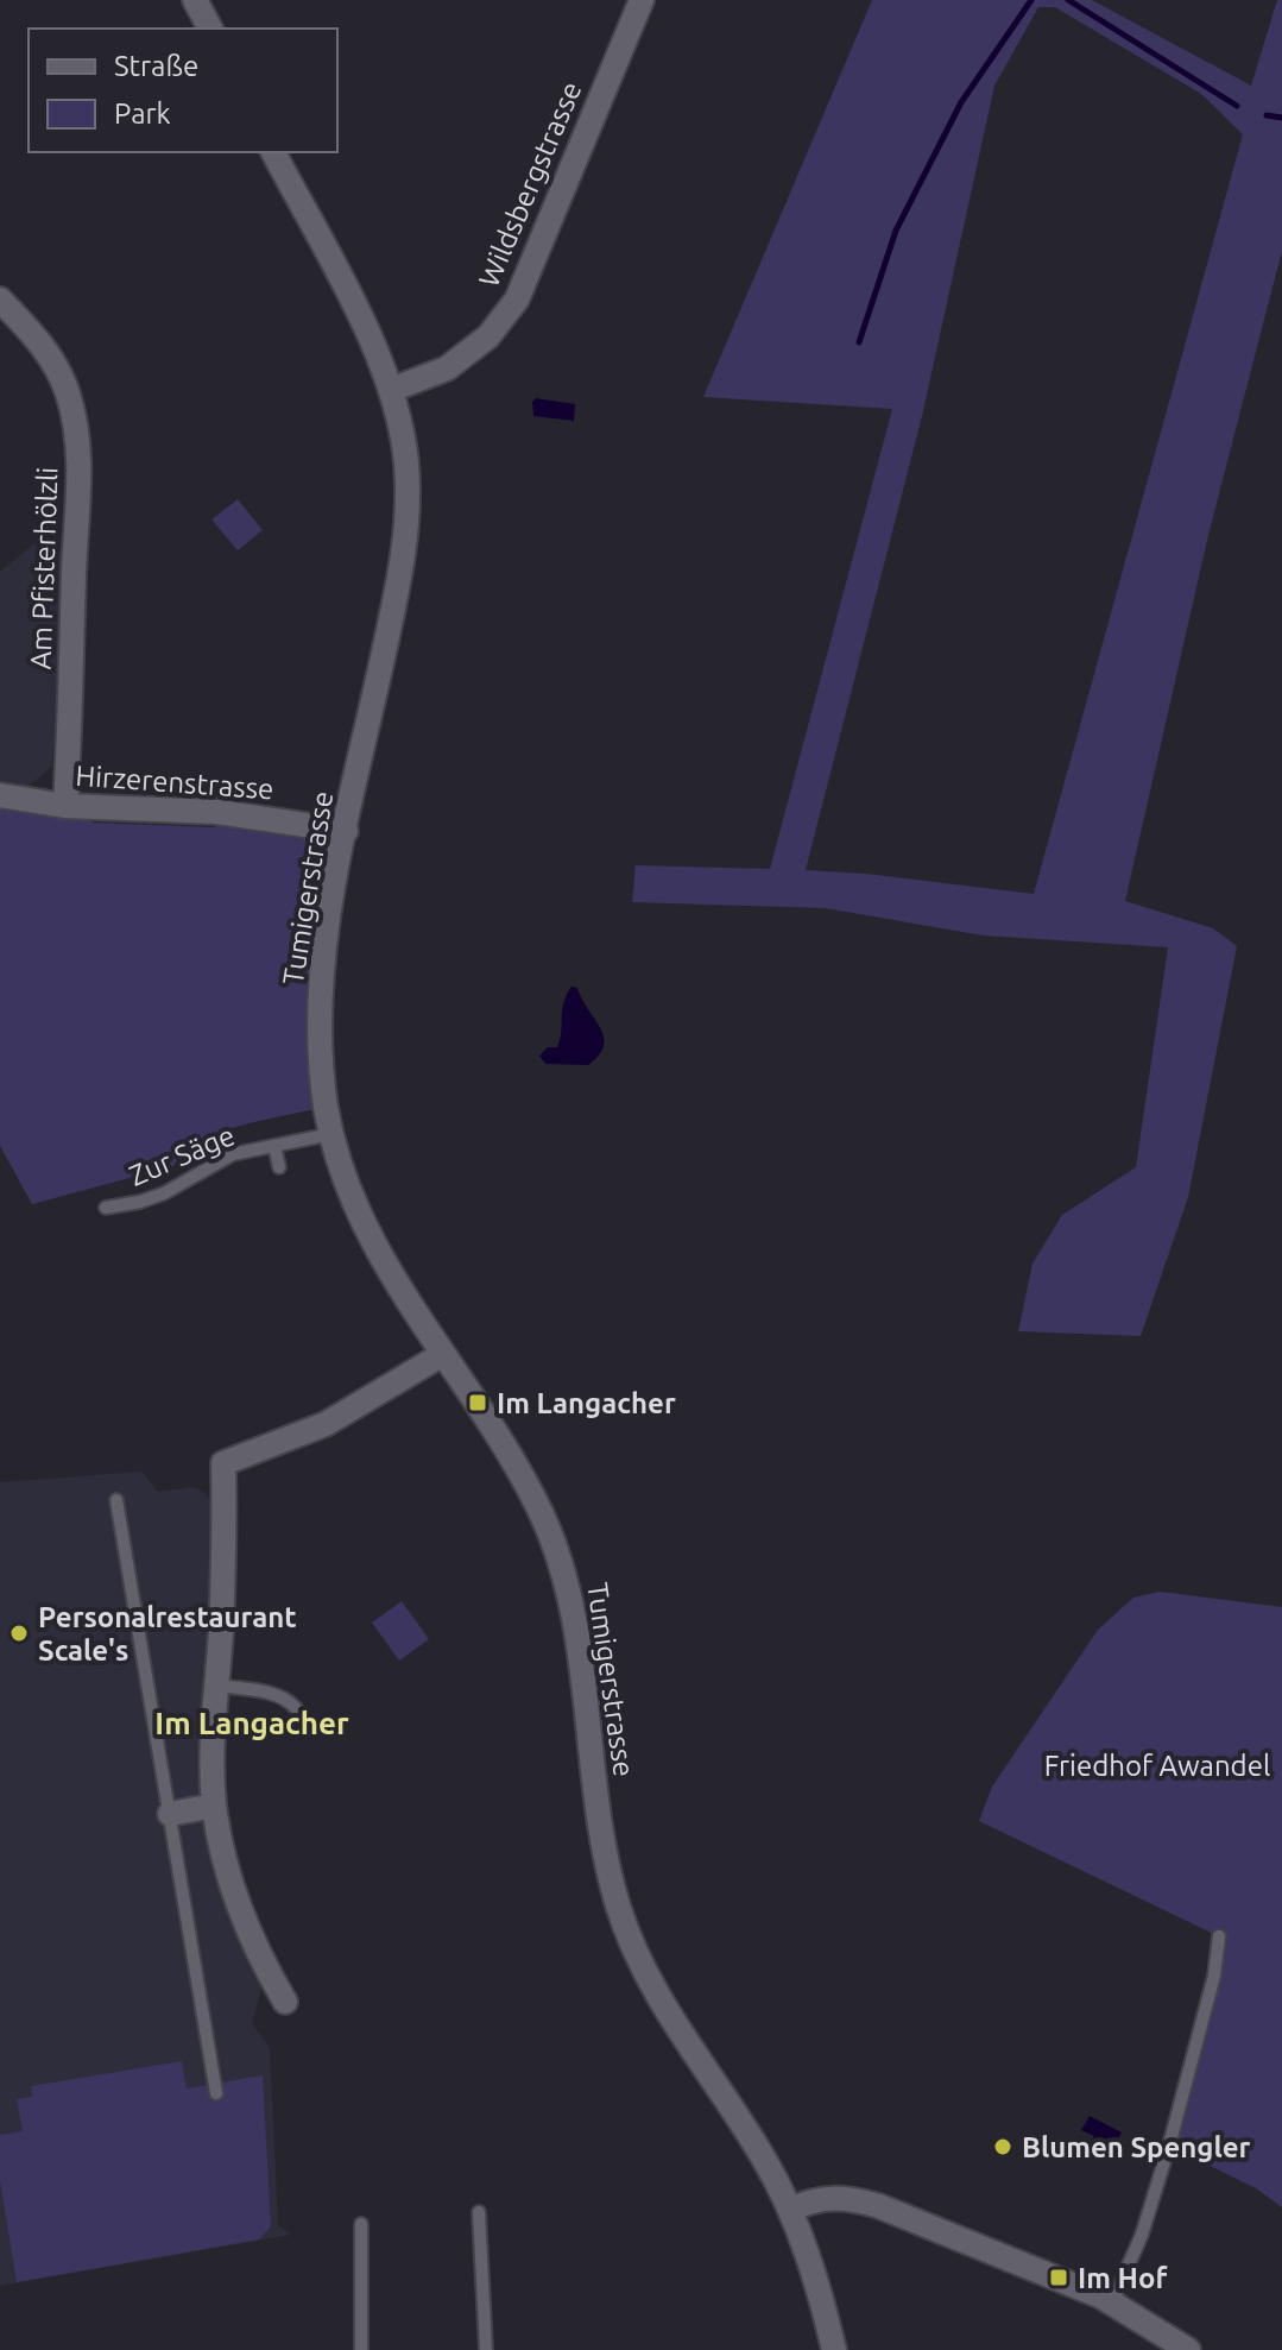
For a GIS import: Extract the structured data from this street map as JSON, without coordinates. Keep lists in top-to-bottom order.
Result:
{
  "streets": {
    "street": [
      "Wildsbergstrasse",
      "Am Pfisterhölzli",
      "Hirzerenstrasse",
      "Tumigerstrasse"
    ],
    "lane": ["Zur Säge"]
  },
  "crossings": [
    ["Wildsbergstrasse", "Tumigerstrasse"],
    ["Am Pfisterhölzli", "Hirzerenstrasse"],
    ["Hirzerenstrasse", "Tumigerstrasse"],
    ["Tumigerstrasse", "Zur Säge"]
  ],
  "districts": ["Im Langacher"],
  "parks": ["Friedhof Awandel"],
  "places": {
    "transit": ["Im Langacher", "Im Hof"],
    "other": ["Personalrestaurant Scale's", "Blumen Spengler"]
  },
  "legend": ["Straße", "Park"]
}
